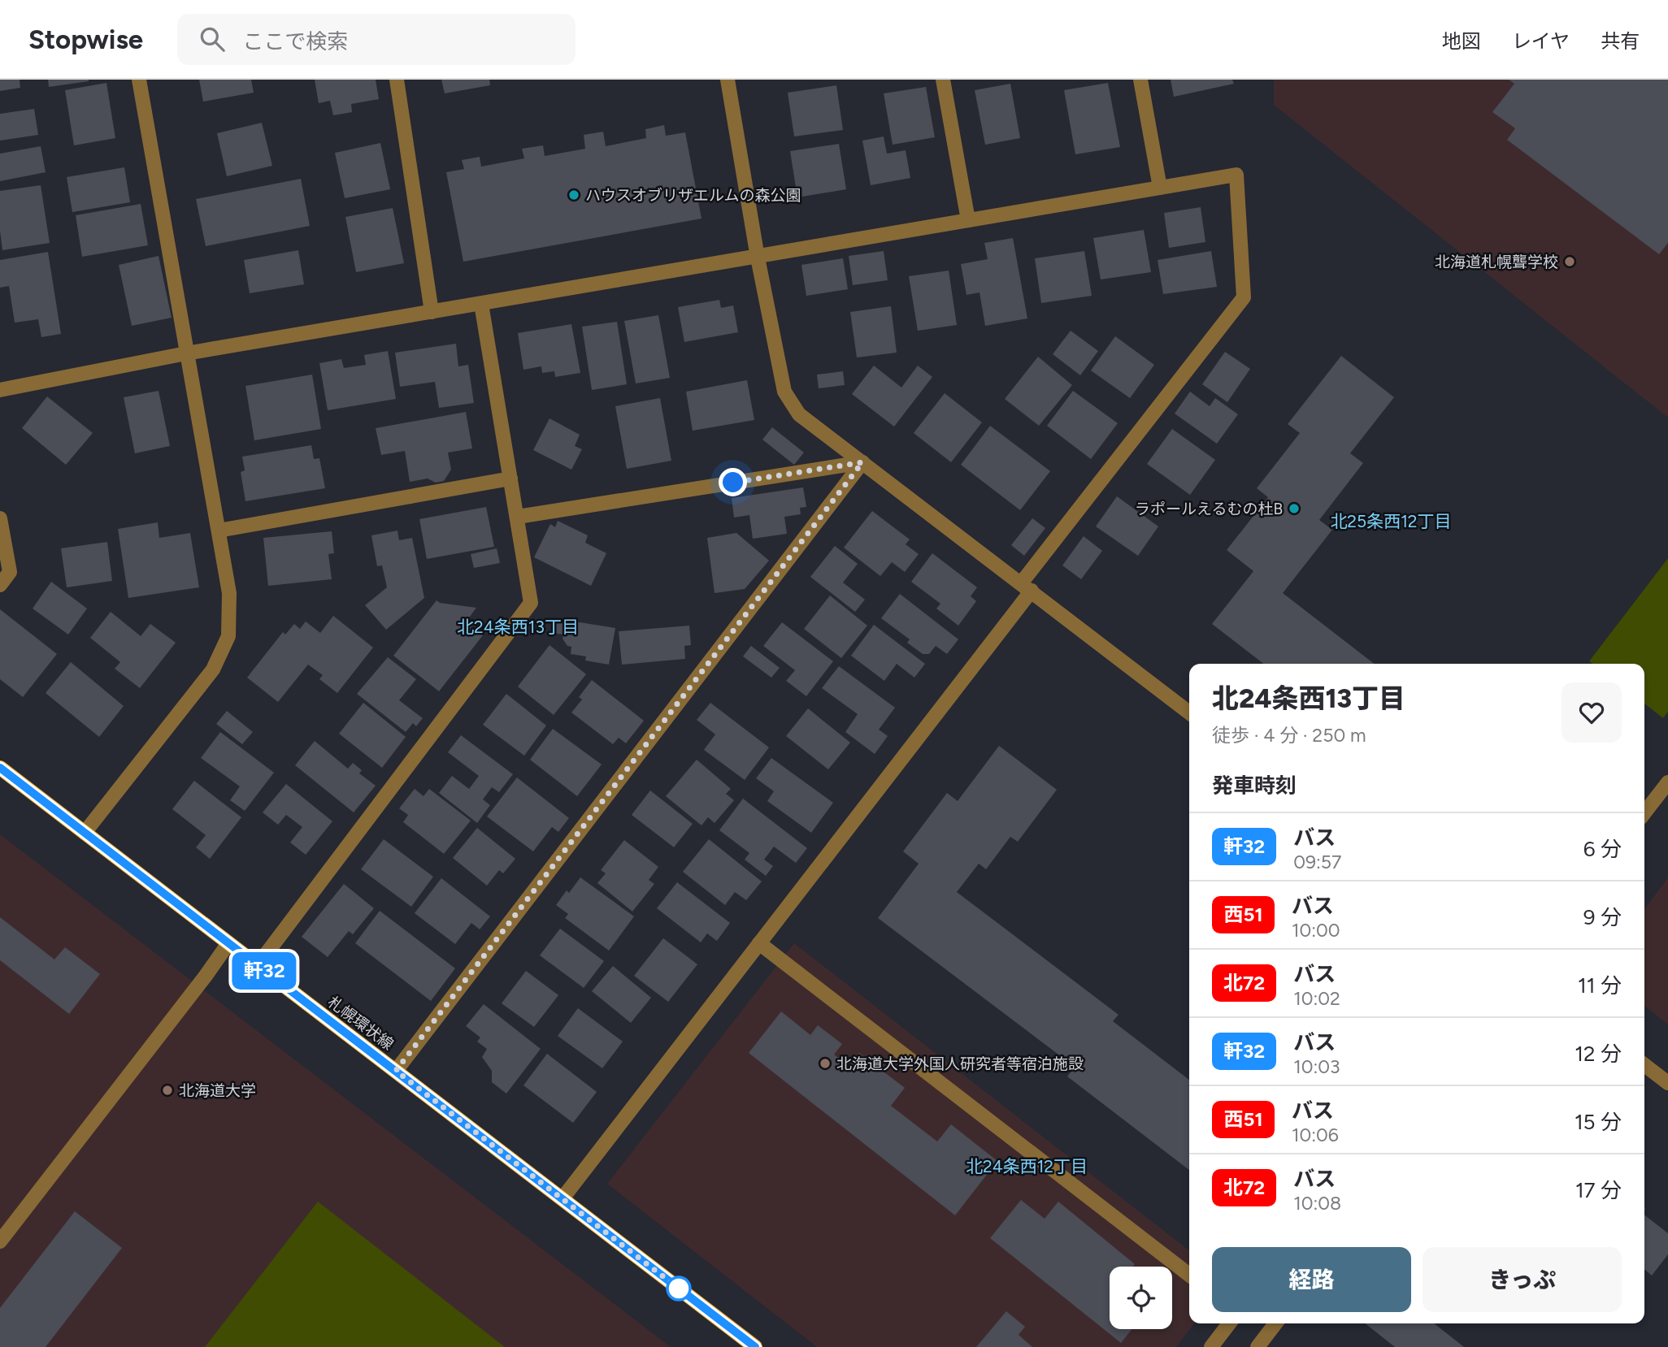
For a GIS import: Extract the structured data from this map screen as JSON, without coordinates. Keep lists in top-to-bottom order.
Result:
{
  "streets": {
    "main road": ["札幌環状線"]
  },
  "districts": ["北25条西12丁目", "北24条西13丁目", "北24条西12丁目"],
  "places": [
    "ハウスオブリザエルムの森公園",
    "北海道札幌聾学校",
    "ラポールえるむの杜B",
    "北海道大学外国人研究者等宿泊施設",
    "北海道大学"
  ],
  "lines": ["bus line 軒32"],
  "page": {
    "header": "Stopwise",
    "search": "ここで検索",
    "nav": ["地図", "レイヤ", "共有"],
    "on_map": "軒32",
    "heading": [
      ["北24条西13丁目", "徒歩 · 4 分 · 250 m"],
      "発車時刻"
    ],
    "list": [
      {
        "mark": "軒32",
        "name": "バス",
        "note": "09:57",
        "value": "6 分"
      },
      {
        "mark": "西51",
        "name": "バス",
        "note": "10:00",
        "value": "9 分"
      },
      {
        "mark": "北72",
        "name": "バス",
        "note": "10:02",
        "value": "11 分"
      },
      {
        "mark": "軒32",
        "name": "バス",
        "note": "10:03",
        "value": "12 分"
      },
      {
        "mark": "西51",
        "name": "バス",
        "note": "10:06",
        "value": "15 分"
      },
      {
        "mark": "北72",
        "name": "バス",
        "note": "10:08",
        "value": "17 分"
      }
    ],
    "buttons": ["経路", "きっぷ"]
  }
}
